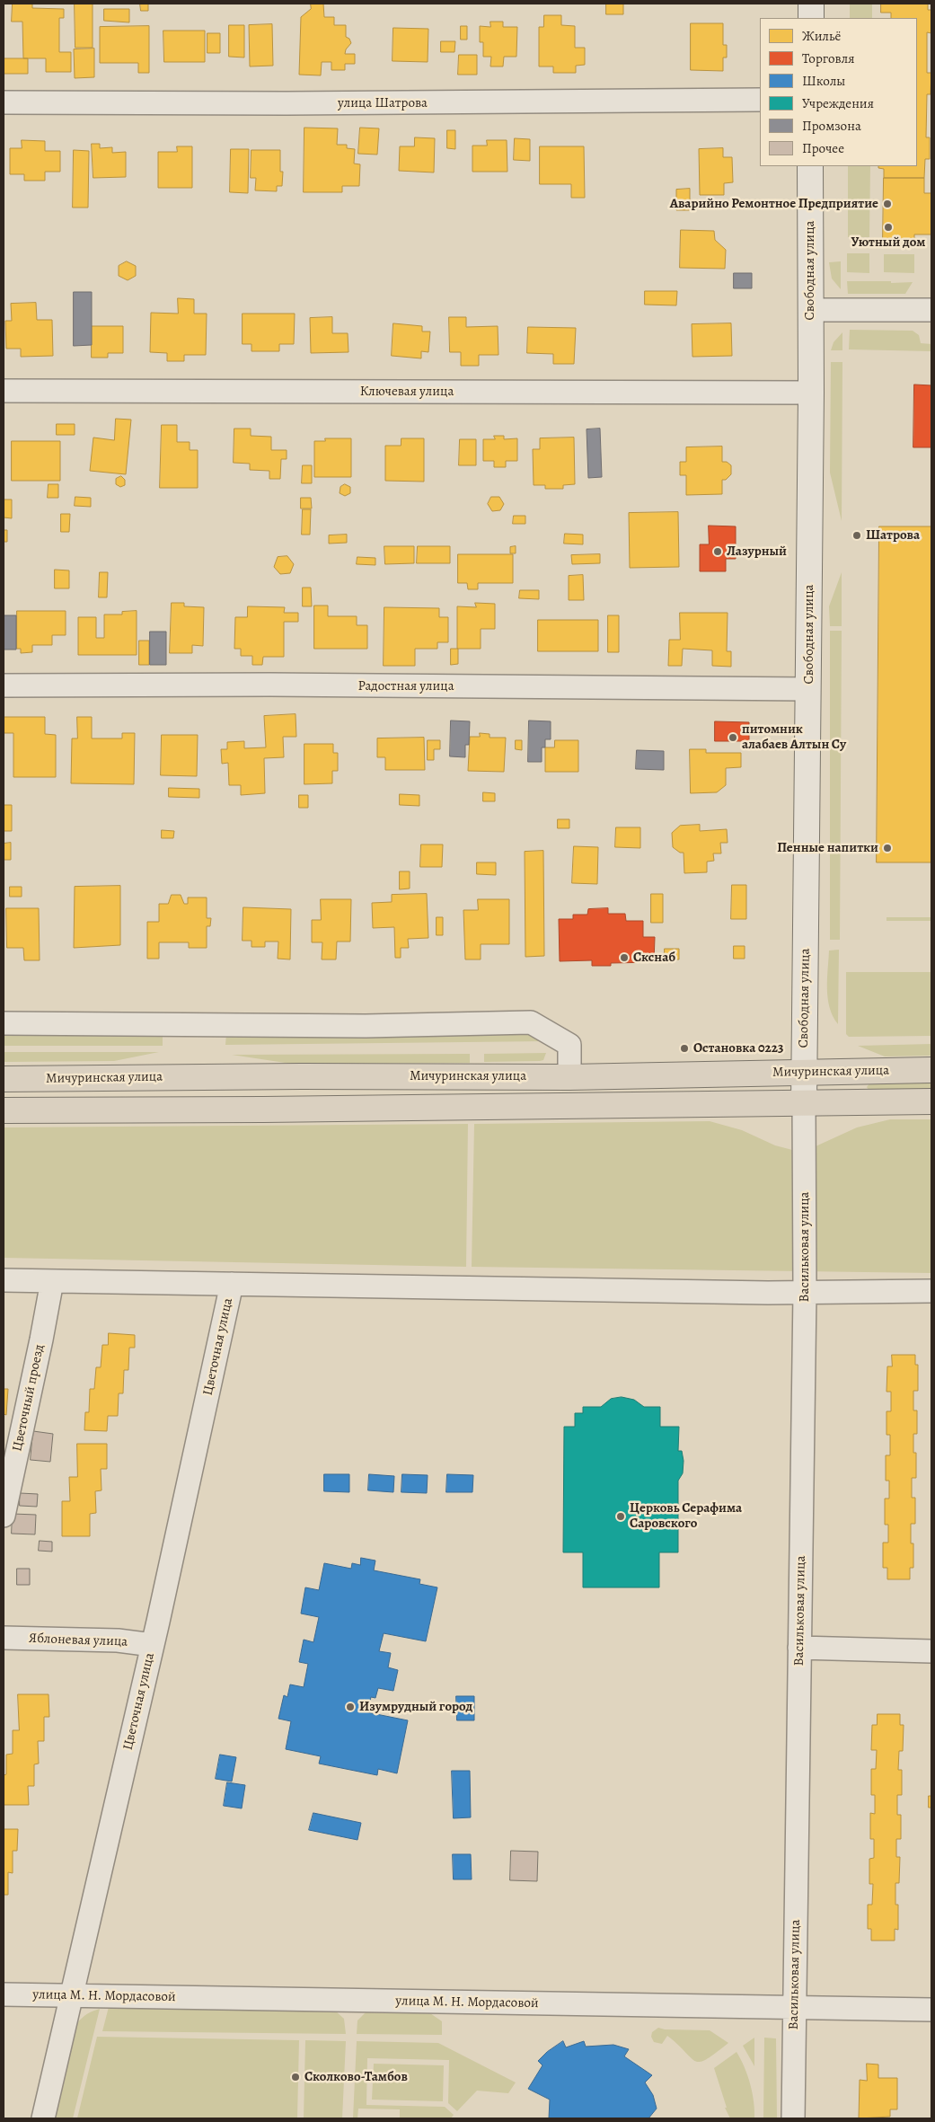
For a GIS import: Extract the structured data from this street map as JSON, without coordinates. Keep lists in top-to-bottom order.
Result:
{
  "streets": {
    "main road": ["Свободная улица", "Мичуринская улица"],
    "street": [
      "улица Шатрова",
      "Ключевая улица",
      "Радостная улица",
      "Васильковая улица",
      "Цветочная улица",
      "Цветочный проезд",
      "Яблоневая улица",
      "улица М. Н. Мордасовой"
    ]
  },
  "crossings": [
    ["Свободная улица", "Ключевая улица"],
    ["Свободная улица", "Радостная улица"],
    ["Свободная улица", "Мичуринская улица"],
    ["Свободная улица", "Васильковая улица"],
    ["Васильковая улица", "улица М. Н. Мордасовой"],
    ["Цветочная улица", "Яблоневая улица"],
    ["Цветочная улица", "улица М. Н. Мордасовой"]
  ],
  "places": [
    "Аварийно Ремонтное Предприятие",
    "Уютный дом",
    "Шатрова",
    "Лазурный",
    "питомник алабаев Алтын Су",
    "Пенные напитки",
    "Скснаб",
    "Остановка 0223",
    "Церковь Серафима Саровского",
    "Изумрудный город",
    "Сколково-Тамбов"
  ],
  "legend": [
    "Жильё",
    "Торговля",
    "Школы",
    "Учреждения",
    "Промзона",
    "Прочее"
  ]
}
